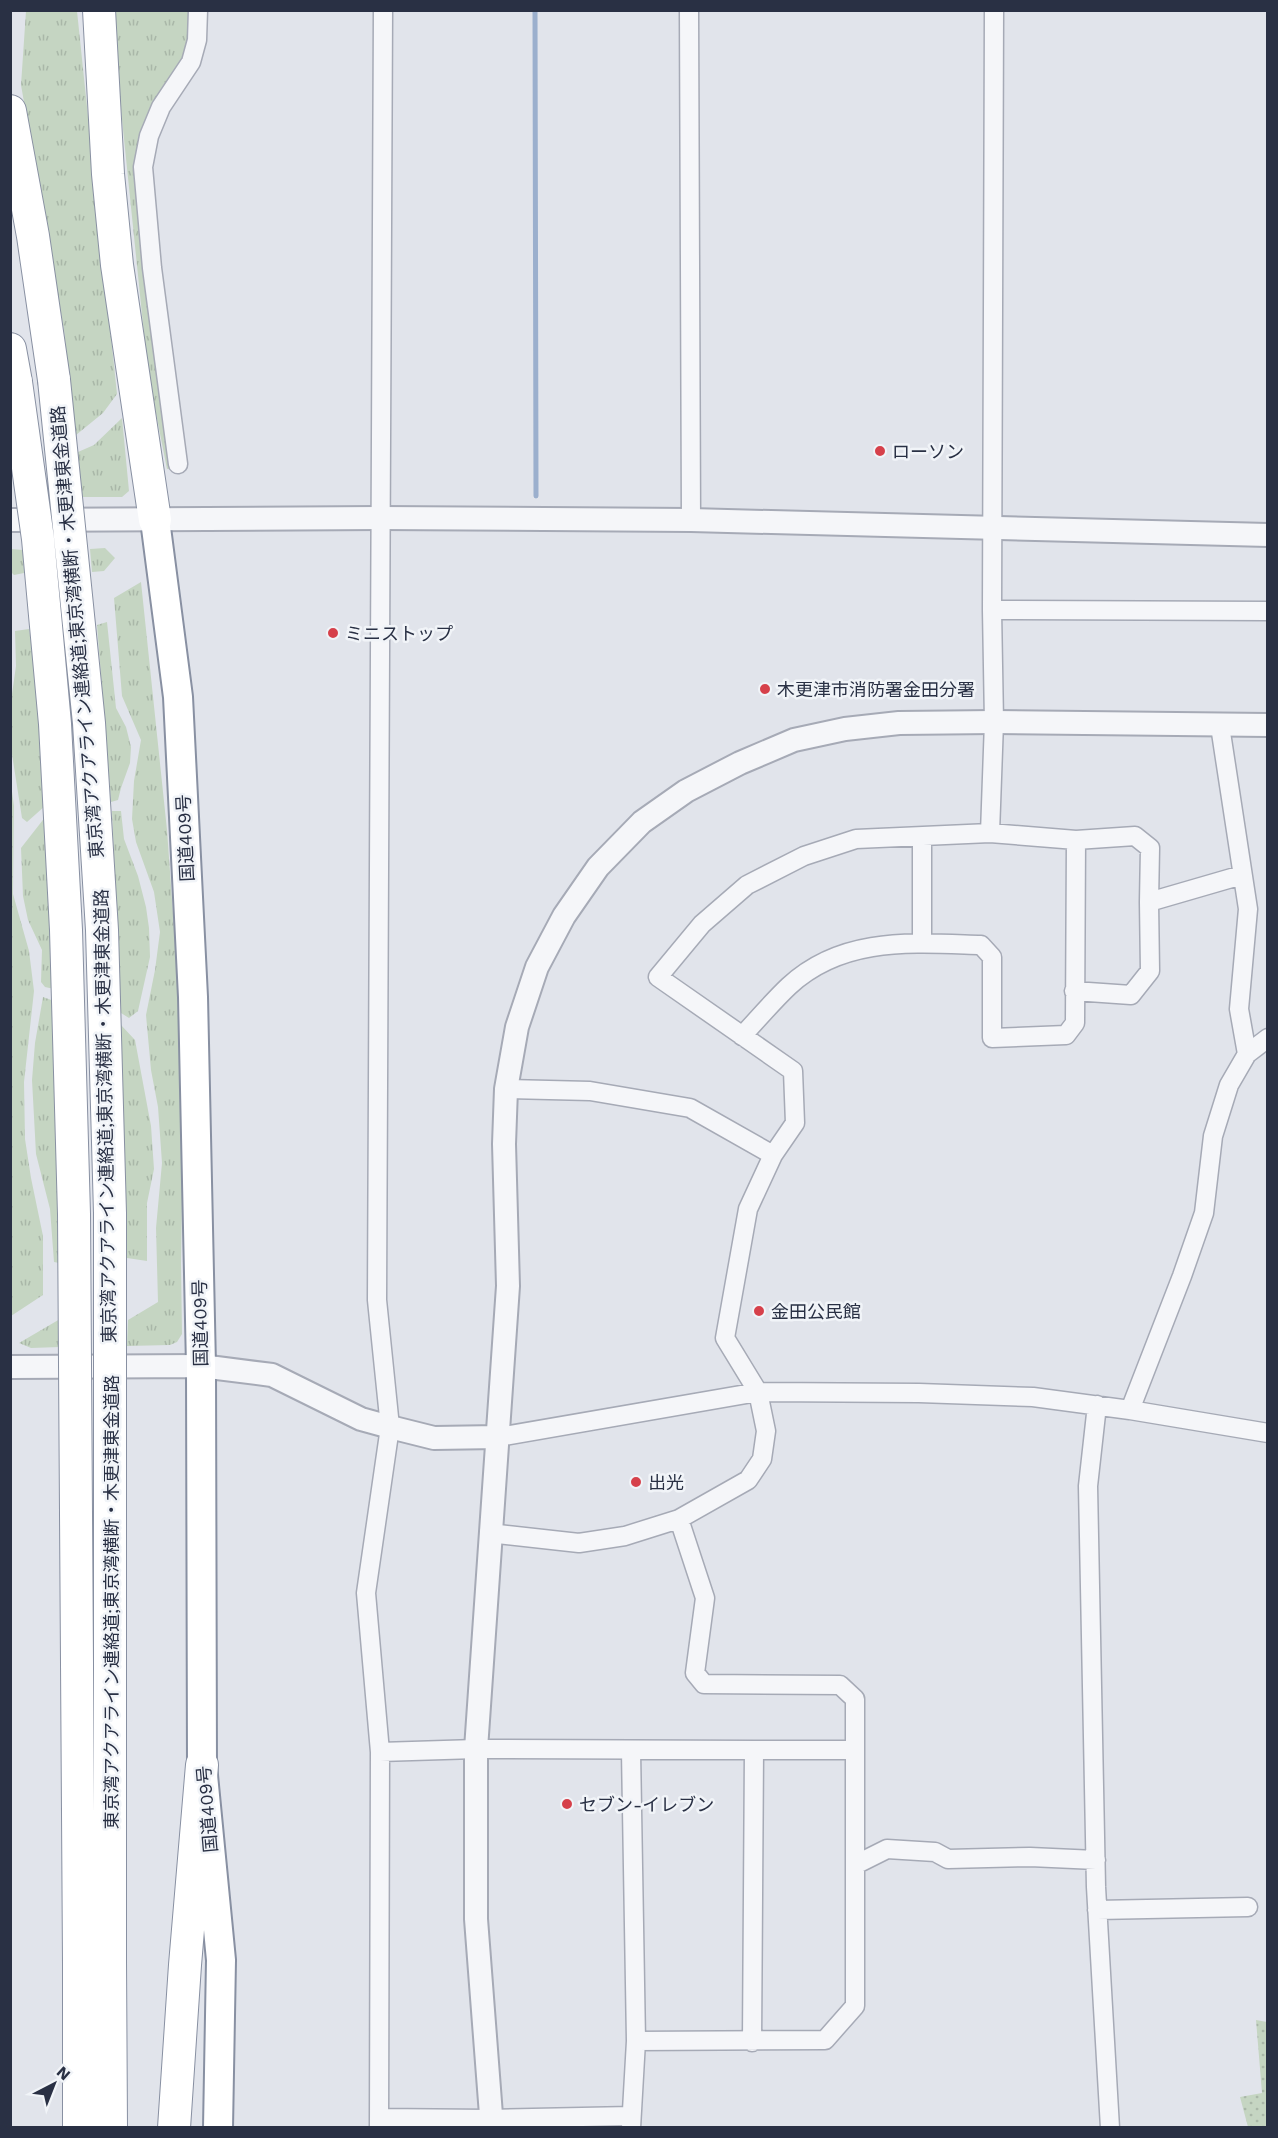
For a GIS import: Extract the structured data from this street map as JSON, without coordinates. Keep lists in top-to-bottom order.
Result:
{
  "streets": {
    "highway": ["東京湾アクアライン連絡道;東京湾横断・木更津東金道路", "国道409号"]
  },
  "places": [
    "ローソン",
    "ミニストップ",
    "木更津市消防署金田分署",
    "金田公民館",
    "出光",
    "セブン-イレブン"
  ],
  "north": "top right"
}
